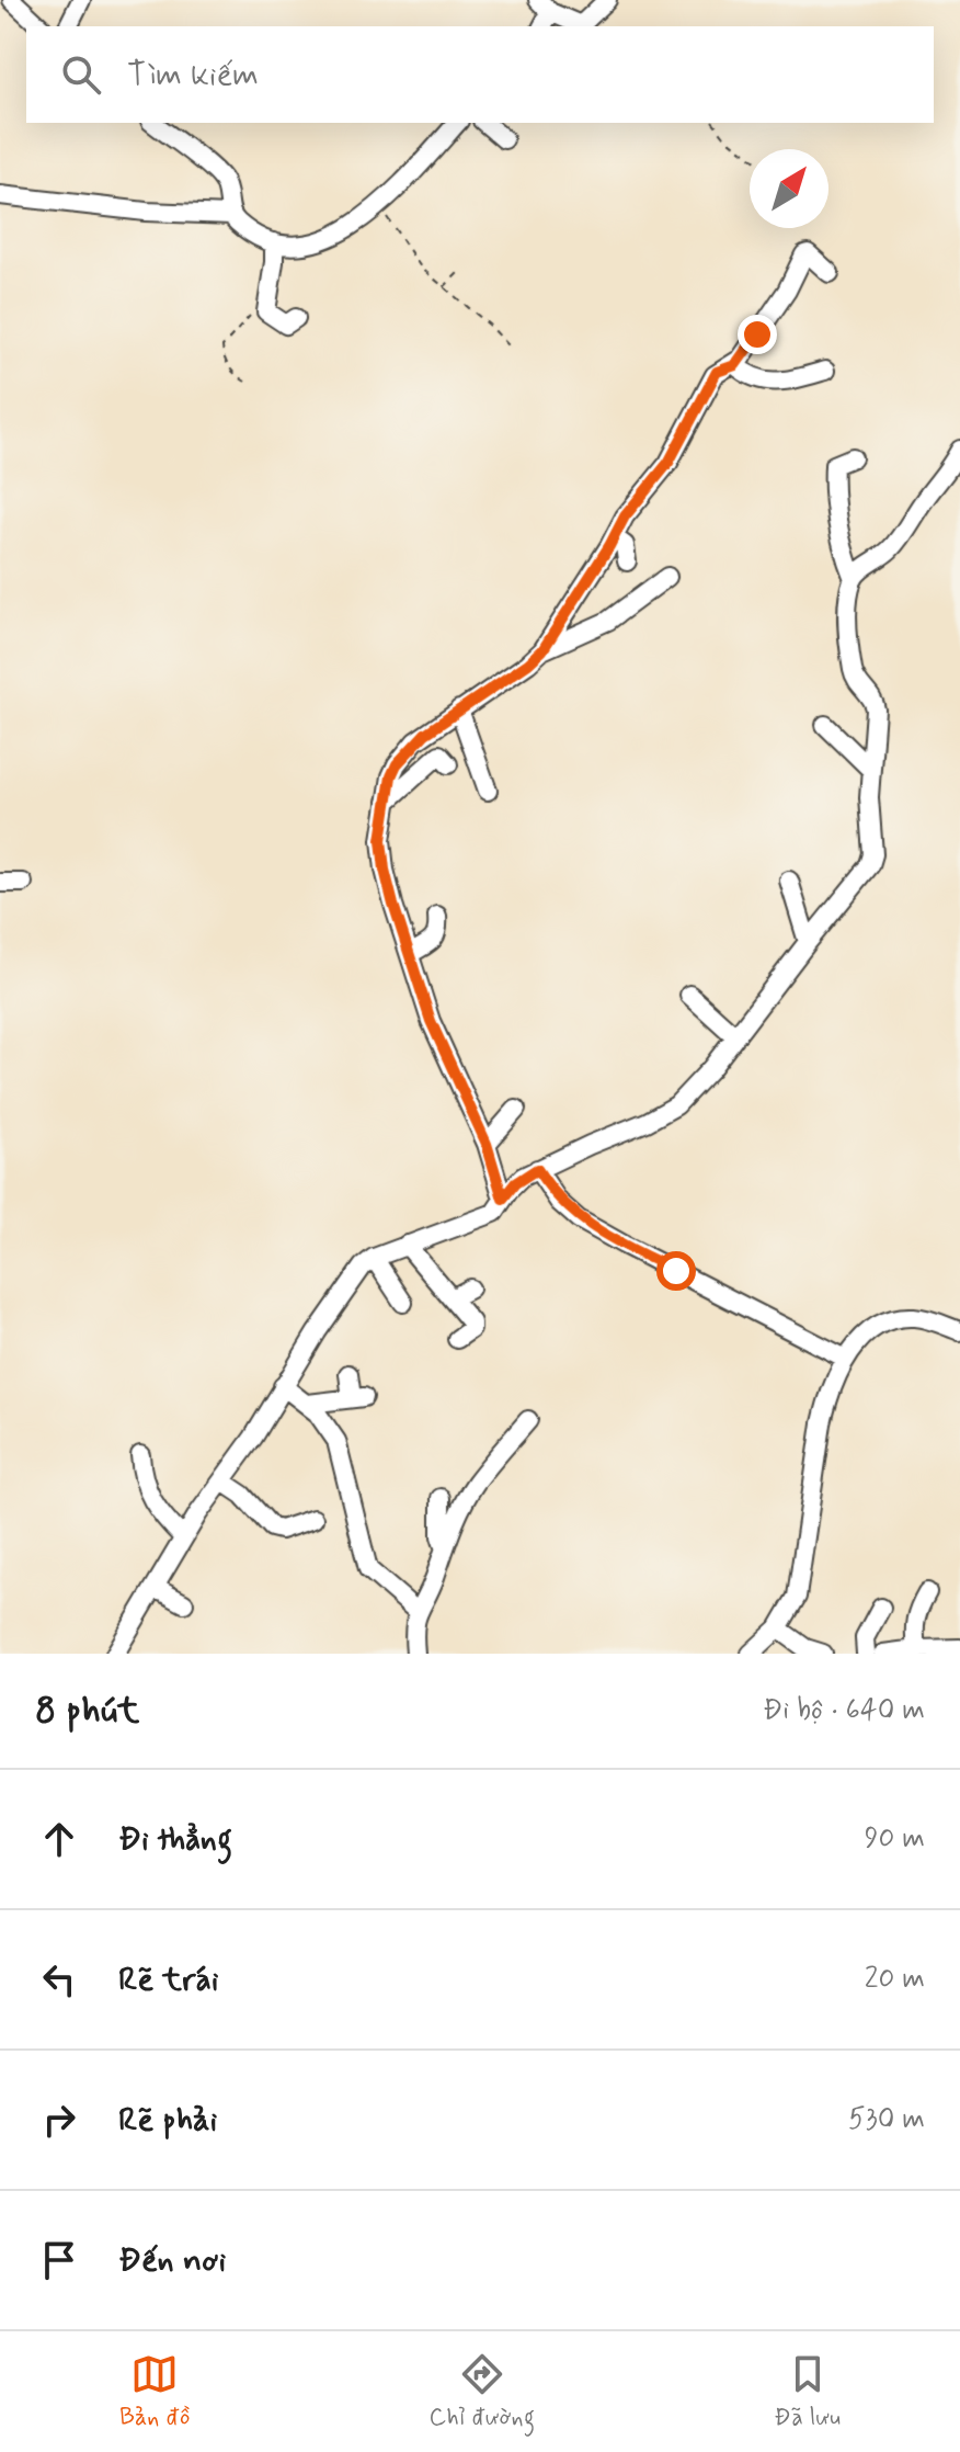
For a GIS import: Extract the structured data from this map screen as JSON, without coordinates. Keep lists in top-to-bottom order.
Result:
{
  "north": "top right",
  "page": {
    "search": "Tìm kiếm",
    "heading": ["8 phút", "Đi bộ · 640 m"],
    "list": [
      ["Đi thẳng", "90 m"],
      ["Rẽ trái", "20 m"],
      ["Rẽ phải", "530 m"],
      "Đến nơi"
    ],
    "nav": ["Bản đồ", "Chỉ đường", "Đã lưu"]
  }
}
